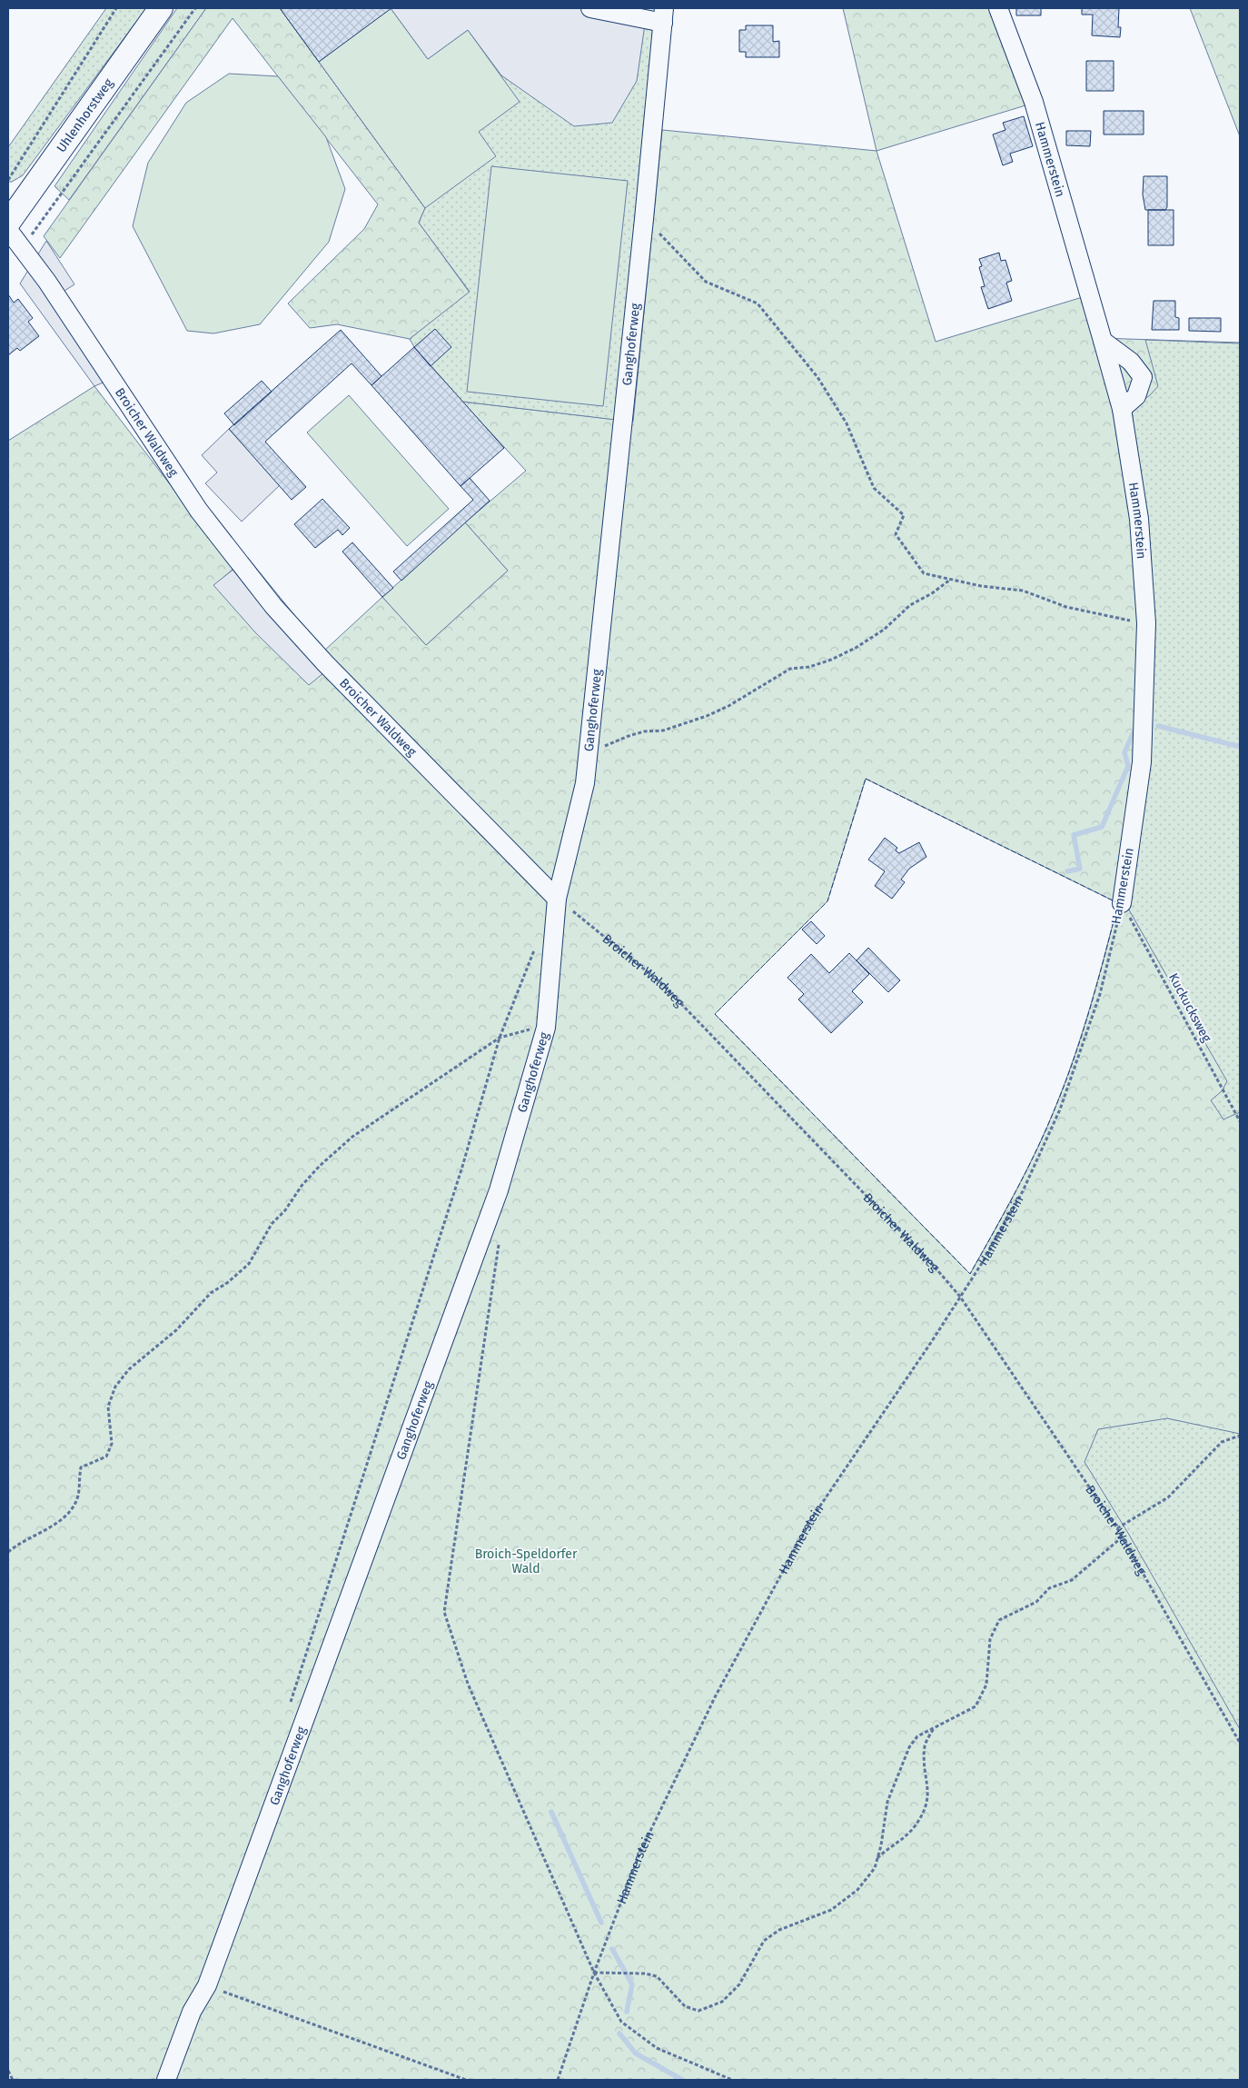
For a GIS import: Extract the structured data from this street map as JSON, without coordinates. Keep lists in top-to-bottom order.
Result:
{
  "streets": {
    "main road": ["Uhlenhorstweg"],
    "street": ["Hammerstein", "Ganghoferweg", "Broicher Waldweg"],
    "path": ["Kuckucksweg"]
  },
  "crossings": [
    ["Hammerstein", "Broicher Waldweg"],
    ["Hammerstein", "Kuckucksweg"],
    ["Ganghoferweg", "Broicher Waldweg"]
  ],
  "parks": ["Broich-Speldorfer Wald"]
}
